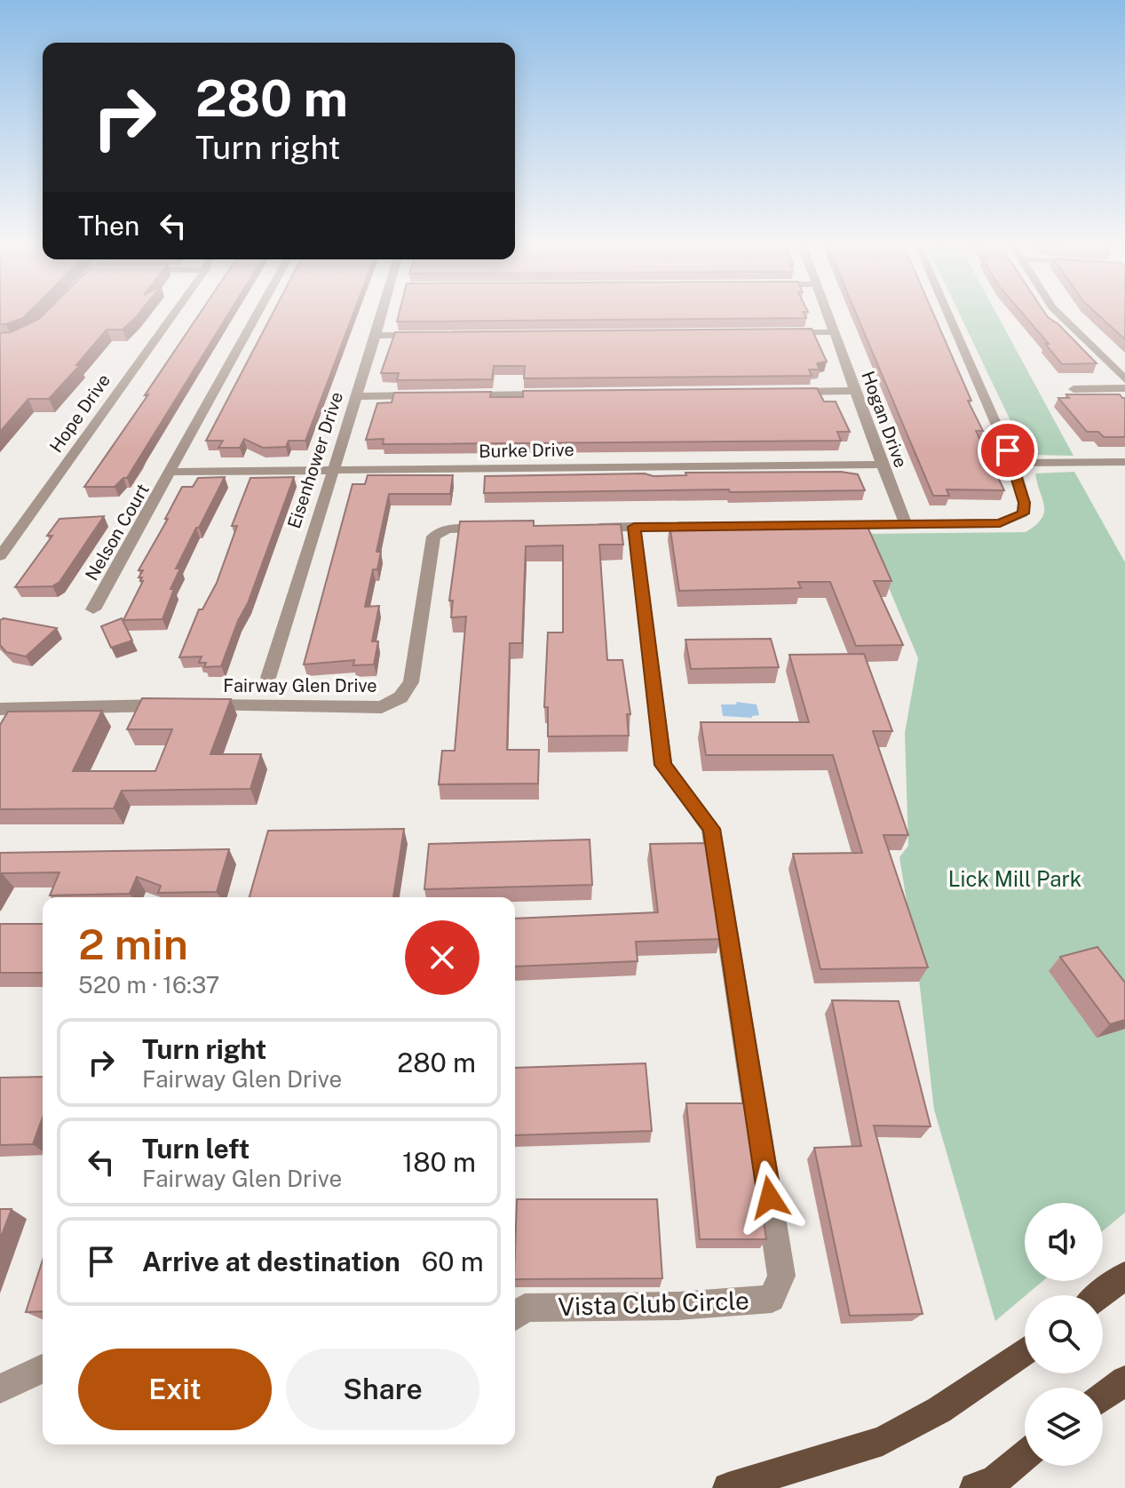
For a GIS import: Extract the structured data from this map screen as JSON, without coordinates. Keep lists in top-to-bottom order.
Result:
{
  "streets": {
    "street": [
      "Hope Drive",
      "Hogan Drive",
      "Burke Drive",
      "Eisenhower Drive",
      "Nelson Court",
      "Fairway Glen Drive",
      "Vista Club Circle"
    ]
  },
  "crossings": [
    ["Hogan Drive", "Burke Drive"],
    ["Burke Drive", "Eisenhower Drive"],
    ["Burke Drive", "Nelson Court"]
  ],
  "parks": ["Lick Mill Park"],
  "page": {
    "turn": ["280 m", "Turn right"],
    "then": "Then",
    "heading": ["2 min", "520 m · 16:37"],
    "list": [
      {
        "name": "Turn right",
        "note": "Fairway Glen Drive",
        "value": "280 m"
      },
      {
        "name": "Turn left",
        "note": "Fairway Glen Drive",
        "value": "180 m"
      },
      {
        "name": "Arrive at destination",
        "value": "60 m"
      }
    ],
    "buttons": ["Exit", "Share"]
  }
}
